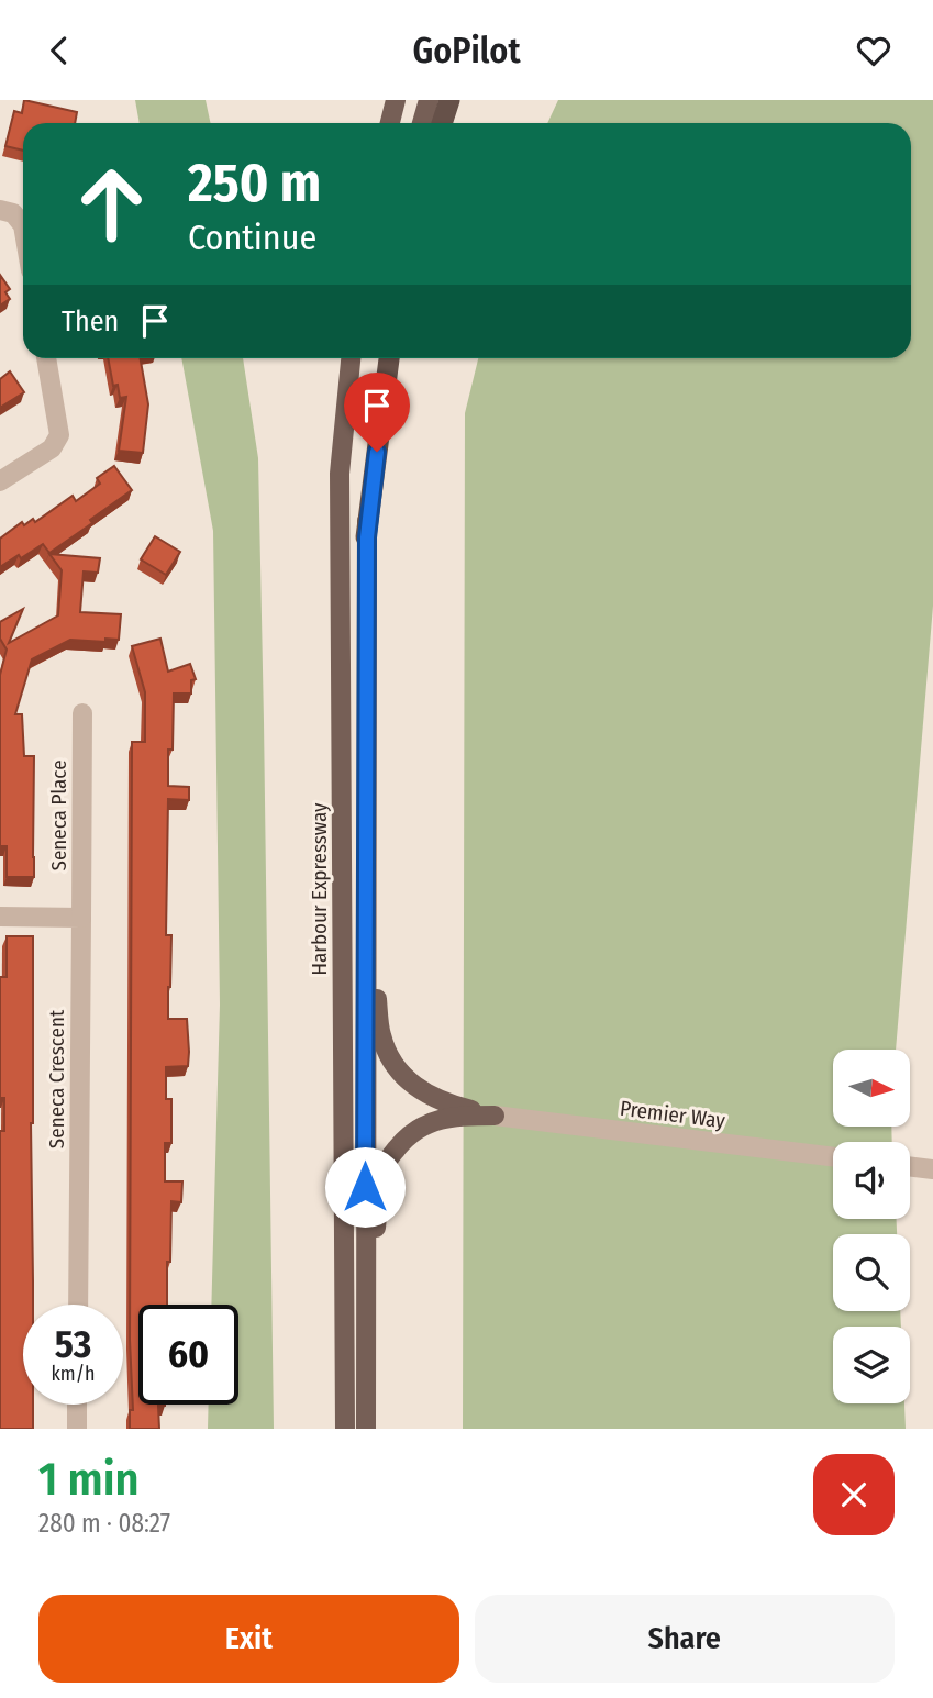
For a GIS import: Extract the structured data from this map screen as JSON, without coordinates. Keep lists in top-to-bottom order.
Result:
{
  "streets": {
    "main road": ["Harbour Expressway"],
    "street": ["Seneca Place", "Seneca Crescent", "Premier Way"]
  },
  "crossings": [
    ["Seneca Place", "Seneca Crescent"]
  ],
  "north": "right",
  "page": {
    "header": "GoPilot",
    "turn": ["250 m", "Continue"],
    "then": "Then",
    "speed": "53 km/h",
    "limit": "60",
    "heading": ["1 min", "280 m · 08:27"],
    "buttons": ["Exit", "Share"]
  }
}
